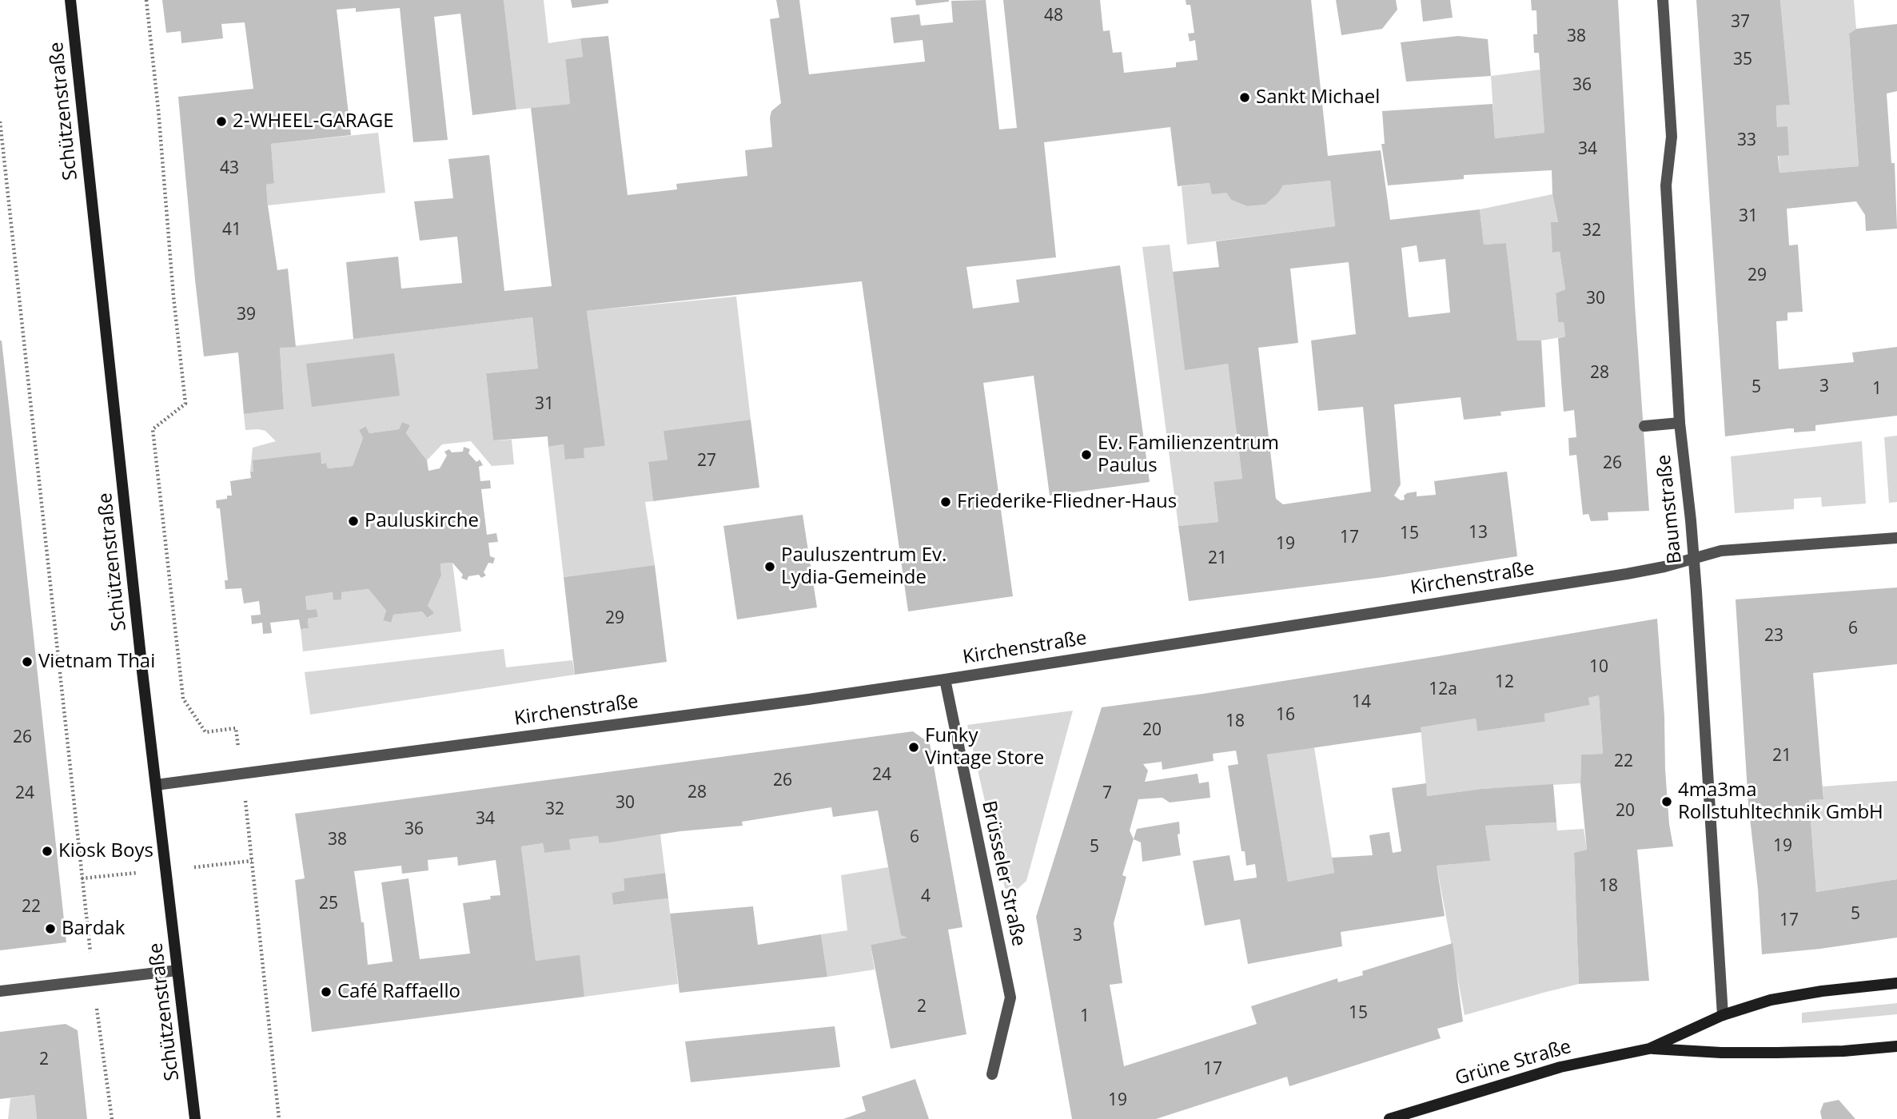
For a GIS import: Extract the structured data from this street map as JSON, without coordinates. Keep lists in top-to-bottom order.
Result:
{
  "streets": {
    "street": [
      "Schützenstraße",
      "Baumstraße",
      "Kirchenstraße",
      "Brüsseler Straße",
      "Grüne Straße"
    ]
  },
  "crossings": [
    ["Schützenstraße", "Kirchenstraße"],
    ["Baumstraße", "Kirchenstraße"],
    ["Baumstraße", "Grüne Straße"],
    ["Kirchenstraße", "Brüsseler Straße"]
  ],
  "places": [
    "Sankt Michael",
    "2-WHEEL-GARAGE",
    "Ev. Familienzentrum Paulus",
    "Friederike-Fliedner-Haus",
    "Pauluskirche",
    "Pauluszentrum Ev. Lydia-Gemeinde",
    "Vietnam Thai",
    "Funky Vintage Store",
    "4ma3ma Rollstuhltechnik GmbH",
    "Kiosk Boys",
    "Bardak",
    "Café Raffaello"
  ],
  "house_numbers": [
    "48",
    "37",
    "38",
    "35",
    "36",
    "33",
    "34",
    "43",
    "31",
    "41",
    "32",
    "29",
    "30",
    "39",
    "28",
    "3",
    "5",
    "1",
    "31",
    "27",
    "26",
    "13",
    "15",
    "17",
    "19",
    "21",
    "29",
    "6",
    "23",
    "10",
    "12",
    "12a",
    "14",
    "16",
    "18",
    "20",
    "26",
    "21",
    "22",
    "24",
    "26",
    "28",
    "24",
    "7",
    "30",
    "32",
    "20",
    "34",
    "36",
    "6",
    "38",
    "19",
    "5",
    "18",
    "4",
    "25",
    "22",
    "5",
    "17",
    "3",
    "2",
    "15",
    "1",
    "2",
    "17",
    "19"
  ]
}
